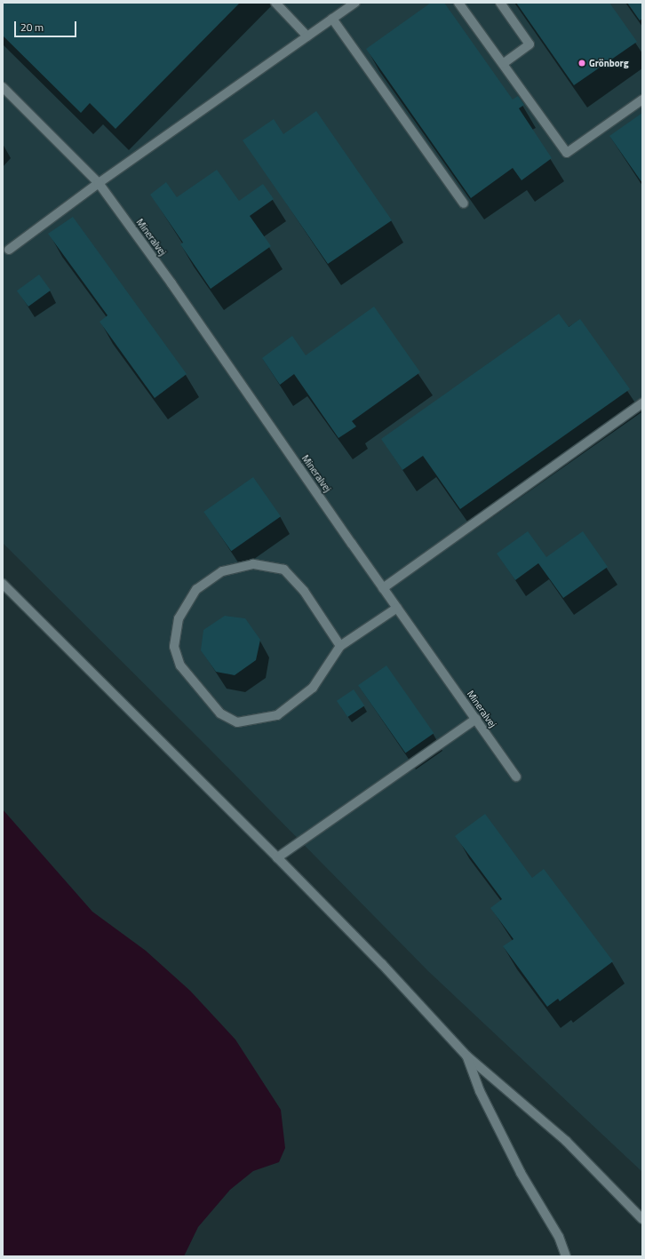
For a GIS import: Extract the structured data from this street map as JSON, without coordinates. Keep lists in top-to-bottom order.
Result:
{
  "streets": {
    "street": ["Mineralvej"]
  },
  "places": ["Grönborg"],
  "scale_bar": "20 m"
}
